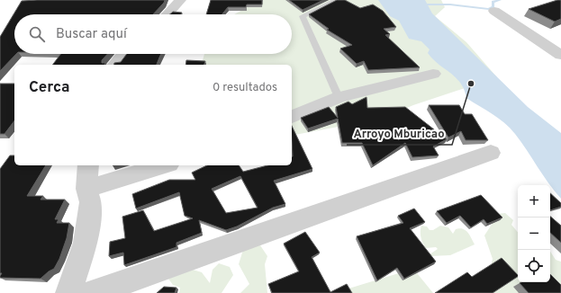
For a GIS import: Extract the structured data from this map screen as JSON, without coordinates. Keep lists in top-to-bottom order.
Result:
{
  "places": ["Arroyo Mburicao"],
  "page": {
    "search": "Buscar aquí",
    "heading": ["Cerca", "0 resultados"],
    "map_buttons": ["+", "−"]
  }
}
